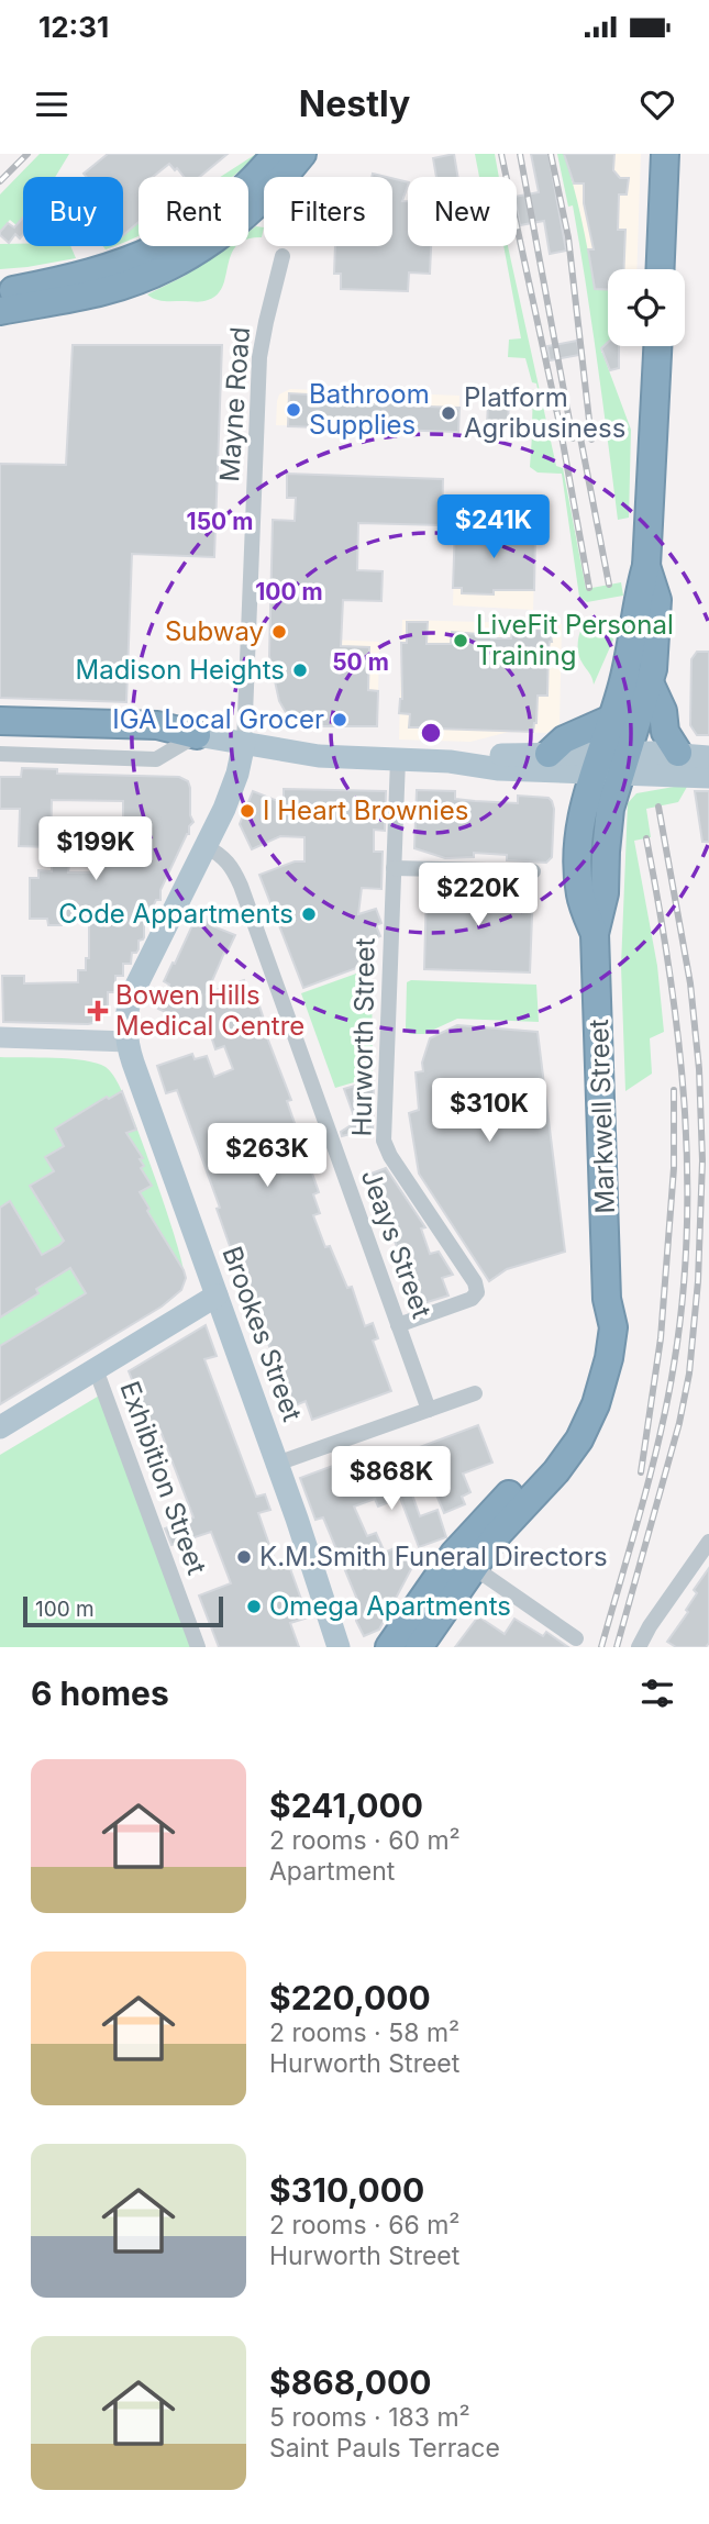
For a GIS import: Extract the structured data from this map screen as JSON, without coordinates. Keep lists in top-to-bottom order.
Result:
{
  "streets": {
    "highway": ["Markwell Street"],
    "main road": ["Brookes Street"],
    "street": [
      "Mayne Road",
      "Hurworth Street",
      "Jeays Street",
      "Exhibition Street"
    ]
  },
  "crossings": [
    ["Mayne Road", "Brookes Street"],
    ["Hurworth Street", "Jeays Street"],
    ["Jeays Street", "Brookes Street"]
  ],
  "places": {
    "other": [
      "Bathroom Supplies",
      "Platform Agribusiness",
      "Subway",
      "LiveFit Personal Training",
      "Madison Heights",
      "IGA Local Grocer",
      "I Heart Brownies",
      "Code Appartments",
      "K.M.Smith Funeral Directors",
      "Omega Apartments"
    ],
    "health": ["Bowen Hills Medical Centre"]
  },
  "scale_bar": "100 m",
  "page": {
    "status": "12:31",
    "header": "Nestly",
    "chip": [
      "Buy",
      "Rent",
      "Filters",
      "New"
    ],
    "price": [
      "$241K",
      "$199K",
      "$220K",
      "$310K",
      "$263K",
      "$868K"
    ],
    "scale": "100 m",
    "heading": "6 homes",
    "list": [
      {
        "name": "$241,000",
        "note": "2 rooms · 60 m² · Apartment"
      },
      {
        "name": "$220,000",
        "note": "2 rooms · 58 m² · Hurworth Street"
      },
      {
        "name": "$310,000",
        "note": "2 rooms · 66 m² · Hurworth Street"
      },
      {
        "name": "$868,000",
        "note": "5 rooms · 183 m² · Saint Pauls Terrace"
      }
    ]
  },
  "rings": ["150 m", "100 m", "50 m"]
}
